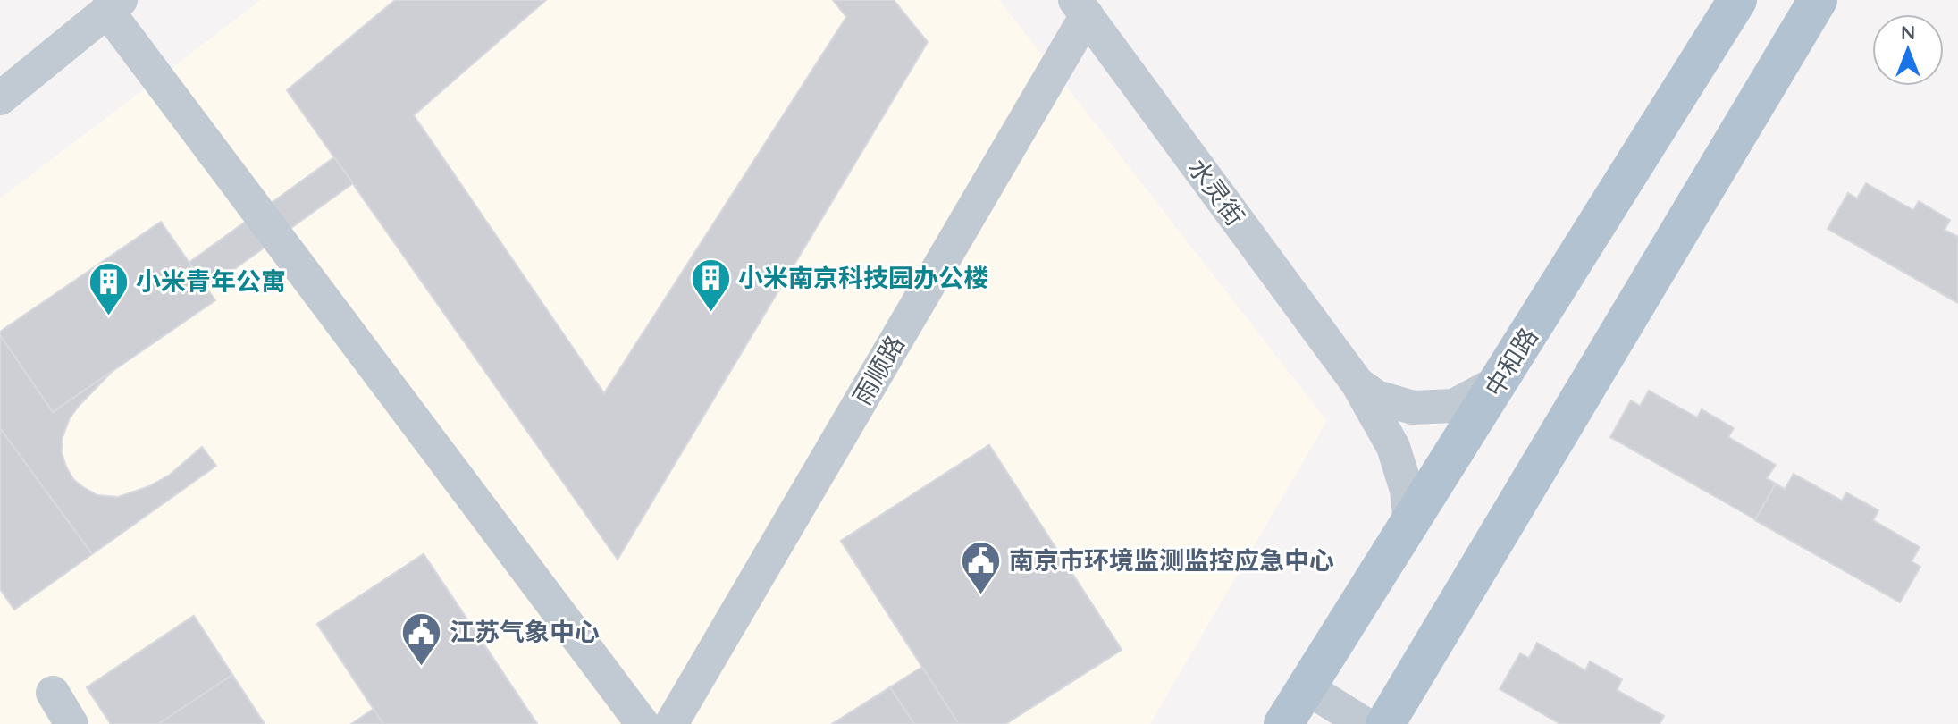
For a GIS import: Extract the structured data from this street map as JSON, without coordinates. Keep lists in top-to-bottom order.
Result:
{
  "streets": {
    "main road": ["中和路"],
    "street": ["水灵街", "雨顺路"]
  },
  "crossings": [
    ["水灵街", "中和路"],
    ["水灵街", "雨顺路"]
  ],
  "places": {
    "building": ["小米南京科技园办公楼", "小米青年公寓"],
    "public building": ["南京市环境监测监控应急中心", "江苏气象中心"]
  },
  "north": "top"
}
